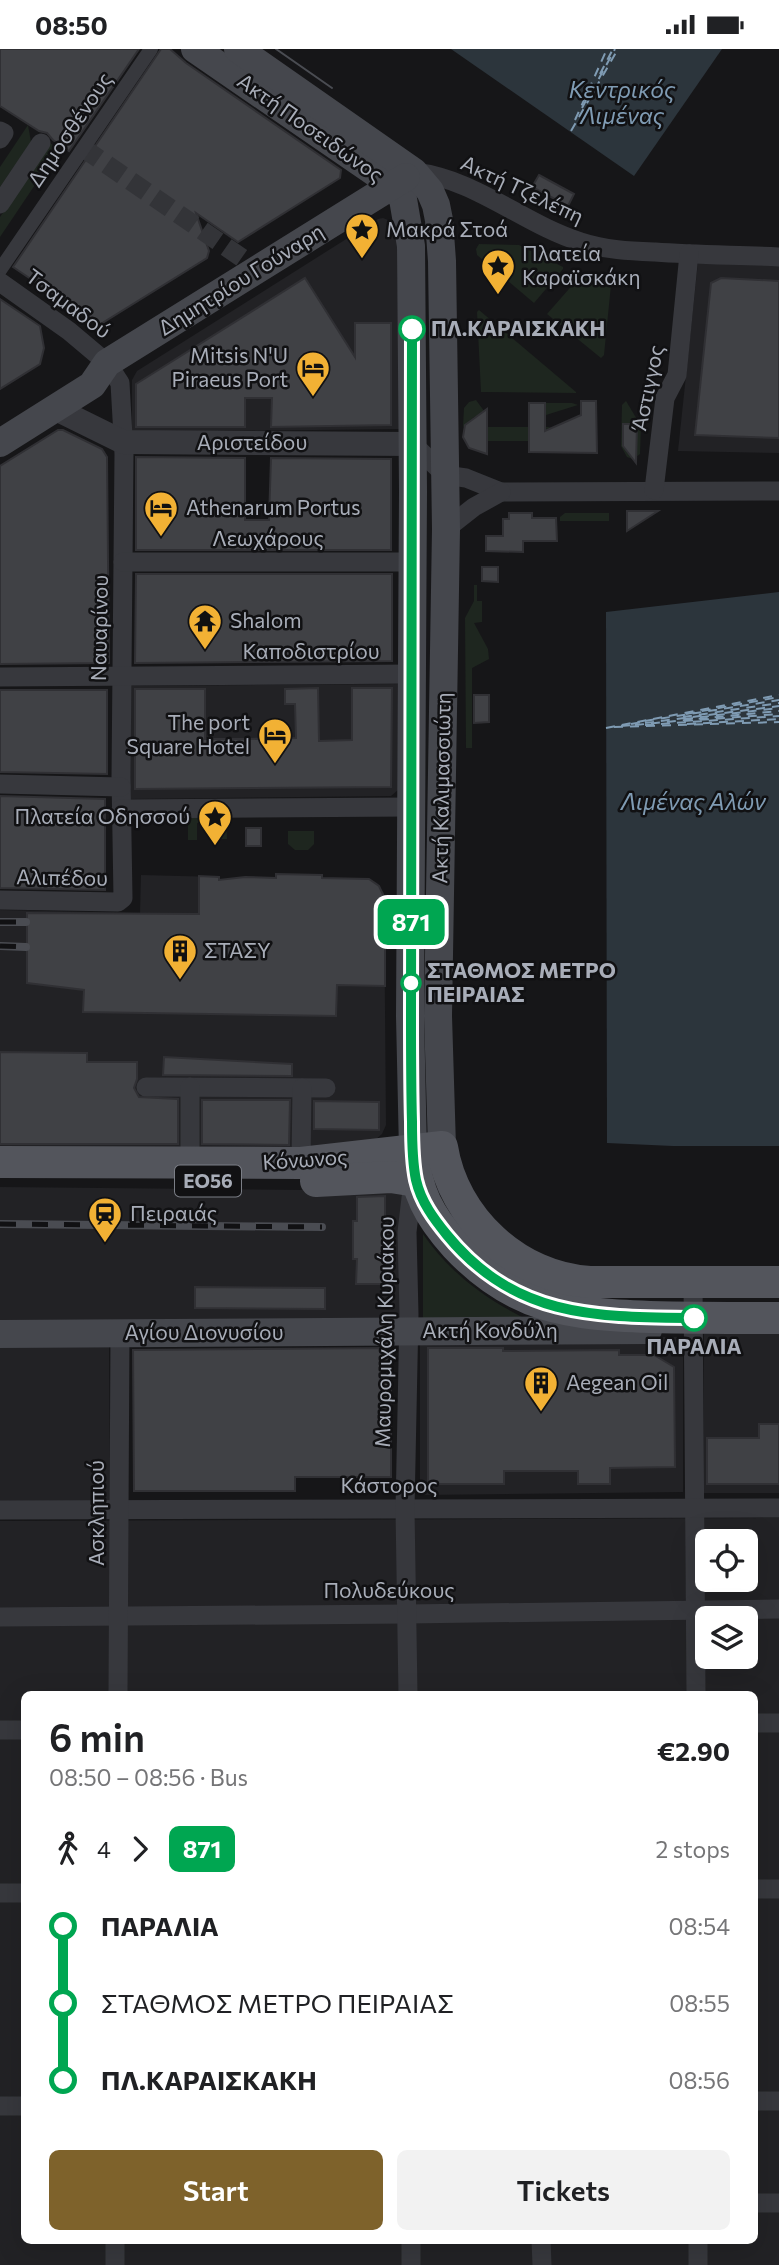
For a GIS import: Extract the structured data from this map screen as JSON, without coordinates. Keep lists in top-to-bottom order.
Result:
{
  "streets": {
    "main road": [
      "Ακτή Ποσειδώνος",
      "Δημητρίου Γούναρη",
      "Ακτή Καλιμασσιώτη",
      "Κόνωνος",
      "ΕΟ56",
      "Ακτή Κονδύλη",
      "Αγίου Διονυσίου"
    ],
    "street": [
      "Δημοσθένους",
      "Ακτή Τζελέπη",
      "Τσαμαδού",
      "Άστιγγος",
      "Αριστείδου",
      "Λεωχάρους",
      "Ναυαρίνου",
      "Καποδιστρίου",
      "Αλιπέδου",
      "Μαυρομιχάλη Κυριάκου",
      "Κάστορος",
      "Ασκληπιού",
      "Πολυδεύκους"
    ]
  },
  "crossings": [
    ["Ακτή Ποσειδώνος", "Ακτή Τζελέπη"],
    ["Ακτή Ποσειδώνος", "Δημητρίου Γούναρη"],
    ["Ακτή Ποσειδώνος", "Αριστείδου"],
    ["Ακτή Ποσειδώνος", "Λεωχάρους"],
    ["Ακτή Ποσειδώνος", "Καποδιστρίου"],
    ["Ακτή Ποσειδώνος", "Ακτή Καλιμασσιώτη"],
    ["Ακτή Τζελέπη", "Δημητρίου Γούναρη"],
    ["Ακτή Τζελέπη", "Άστιγγος"],
    ["Δημητρίου Γούναρη", "Τσαμαδού"],
    ["Δημητρίου Γούναρη", "Αριστείδου"],
    ["Δημητρίου Γούναρη", "Ναυαρίνου"],
    ["Τσαμαδού", "Ναυαρίνου"],
    ["Αριστείδου", "Ναυαρίνου"],
    ["Λεωχάρους", "Ναυαρίνου"],
    ["Ναυαρίνου", "Καποδιστρίου"],
    ["Ναυαρίνου", "Αλιπέδου"],
    ["Ακτή Καλιμασσιώτη", "Κόνωνος"],
    ["Ακτή Καλιμασσιώτη", "Ακτή Κονδύλη"],
    ["Ακτή Καλιμασσιώτη", "Μαυρομιχάλη Κυριάκου"],
    ["Κόνωνος", "Μαυρομιχάλη Κυριάκου"],
    ["Ακτή Κονδύλη", "Μαυρομιχάλη Κυριάκου"],
    ["Ακτή Κονδύλη", "Αγίου Διονυσίου"],
    ["Μαυρομιχάλη Κυριάκου", "Αγίου Διονυσίου"],
    ["Μαυρομιχάλη Κυριάκου", "Κάστορος"],
    ["Μαυρομιχάλη Κυριάκου", "Πολυδεύκους"],
    ["Αγίου Διονυσίου", "Ασκληπιού"],
    ["Κάστορος", "Ασκληπιού"],
    ["Ασκληπιού", "Πολυδεύκους"]
  ],
  "water": ["Κεντρικός Λιμένας", "Λιμένας Αλών"],
  "places": {
    "place": ["Μακρά Στοά", "Πλατεία Καραϊσκάκη", "Πλατεία Οδησσού"],
    "other": ["ΠΛ.ΚΑΡΑΙΣΚΑΚΗ", "ΣΤΑΘΜΟΣ ΜΕΤΡΟ ΠΕΙΡΑΙΑΣ", "ΠΑΡΑΛΙΑ"],
    "hotel": ["Mitsis N'U Piraeus Port", "Athenarum Portus", "The port Square Hotel"],
    "temple": ["Shalom"],
    "building": ["ΣΤΑΣΥ", "Aegean Oil"],
    "station": ["Πειραιάς"]
  },
  "lines": ["bus line 871"],
  "page": {
    "status": "08:50",
    "on_map": "871",
    "heading": ["6 min", "08:50 – 08:56 · Bus", "€2.90"],
    "legs": ["4", "871", "2 stops"],
    "list": [
      {
        "name": "ΠΑΡΑΛΙΑ",
        "value": "08:54"
      },
      {
        "name": "ΣΤΑΘΜΟΣ ΜΕΤΡΟ ΠΕΙΡΑΙΑΣ",
        "value": "08:55"
      },
      {
        "name": "ΠΛ.ΚΑΡΑΙΣΚΑΚΗ",
        "value": "08:56"
      }
    ],
    "buttons": ["Start", "Tickets"]
  }
}
